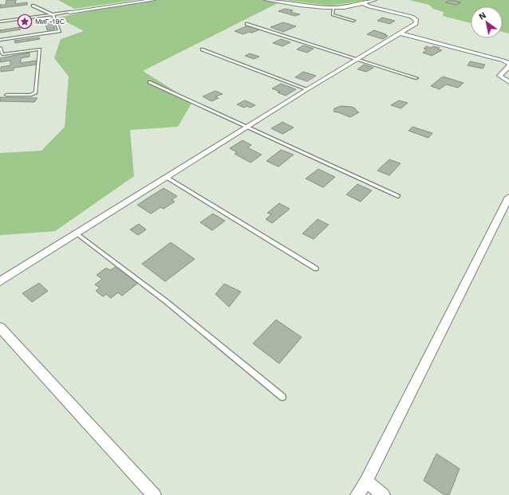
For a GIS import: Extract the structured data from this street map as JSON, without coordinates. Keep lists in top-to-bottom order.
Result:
{
  "places": {
    "place": ["МиГ-19С"]
  },
  "north": "top left"
}
